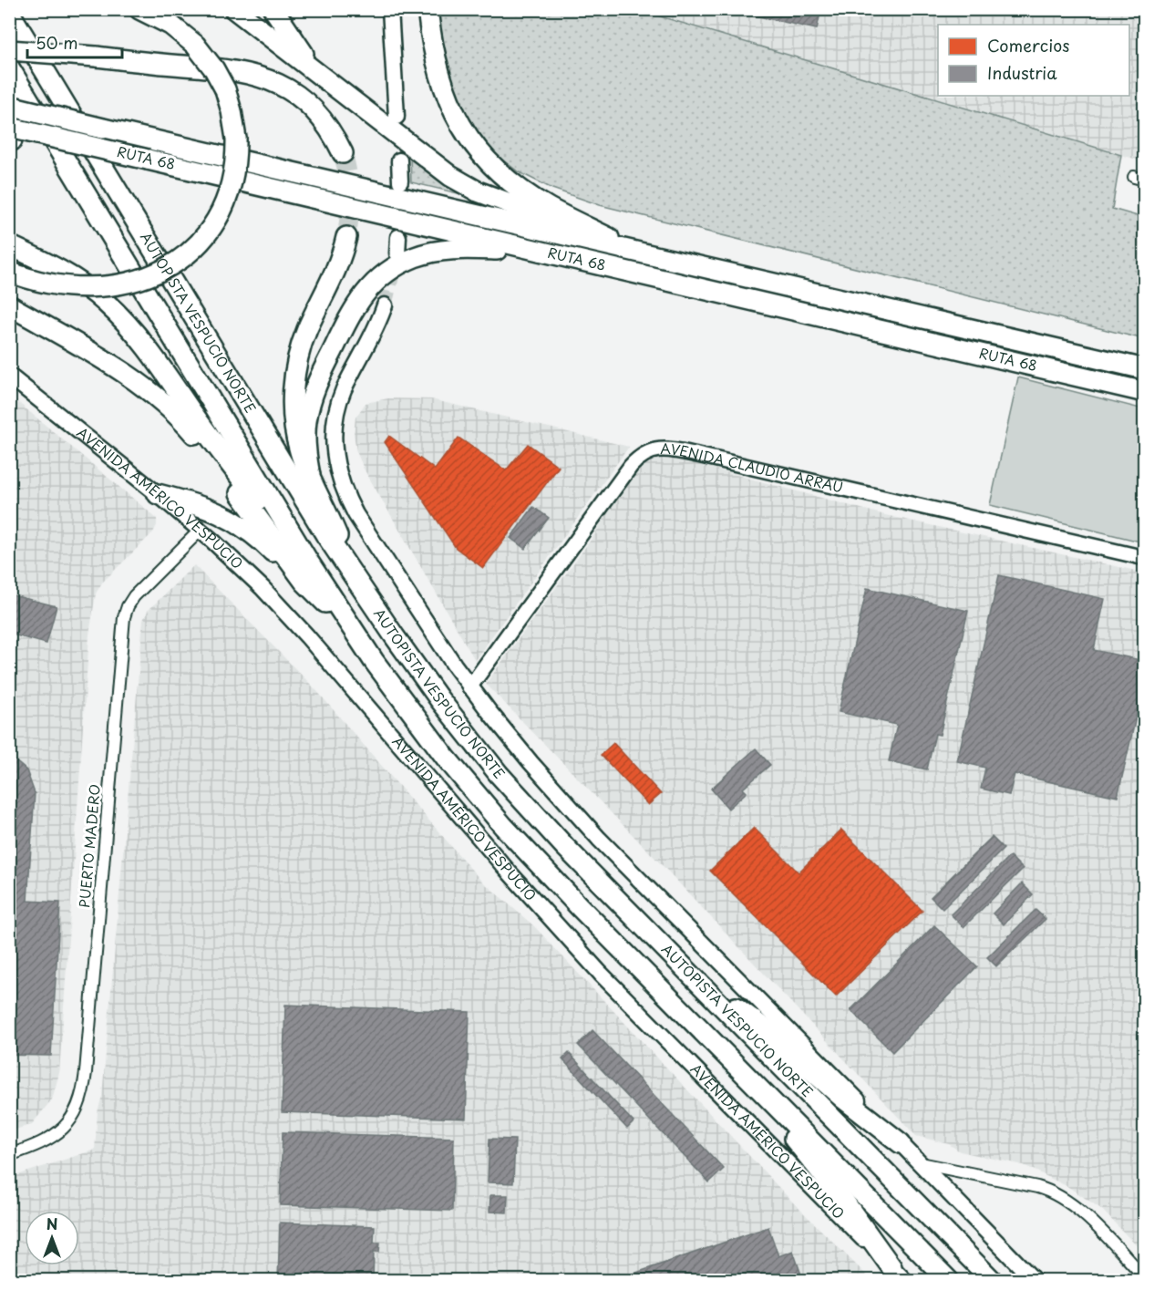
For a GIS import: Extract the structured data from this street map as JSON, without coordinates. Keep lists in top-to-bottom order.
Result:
{
  "streets": {
    "highway": ["RUTA 68", "AUTOPISTA VESPUCIO NORTE"],
    "main road": ["AVENIDA AMÉRICO VESPUCIO"],
    "street": ["AVENIDA CLAUDIO ARRAU", "PUERTO MADERO"]
  },
  "crossings": [
    ["AVENIDA AMÉRICO VESPUCIO", "PUERTO MADERO"]
  ],
  "legend": ["Comercios", "Industria"],
  "scale_bar": "50 m",
  "north": "top"
}
